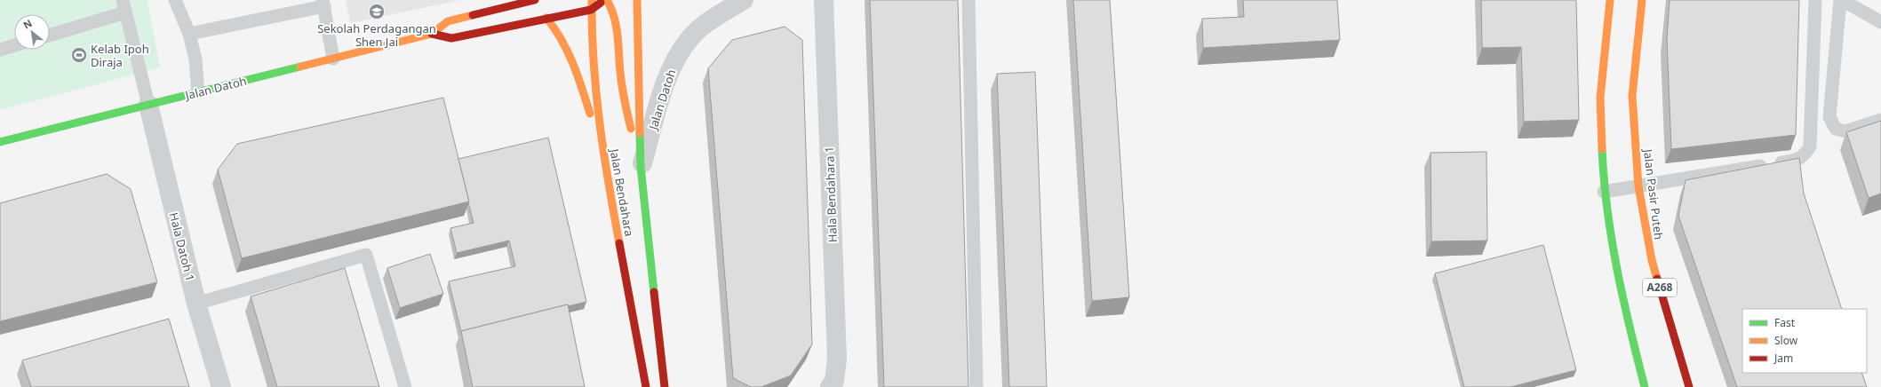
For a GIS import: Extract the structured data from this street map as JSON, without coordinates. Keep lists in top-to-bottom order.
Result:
{
  "streets": {
    "main road": [
      "Jalan Datoh",
      "Jalan Bendahara",
      "Jalan Pasir Puteh",
      "A268"
    ],
    "street": ["Hala Bendahara 1", "Hala Datoh 1"]
  },
  "crossings": [
    ["Jalan Datoh", "Jalan Bendahara"],
    ["Jalan Datoh", "Hala Datoh 1"]
  ],
  "places": {
    "school or university": ["Sekolah Perdagangan Shen Jai"],
    "sports": ["Kelab Ipoh Diraja"]
  },
  "legend": ["Fast", "Slow", "Jam"],
  "north": "top left"
}
